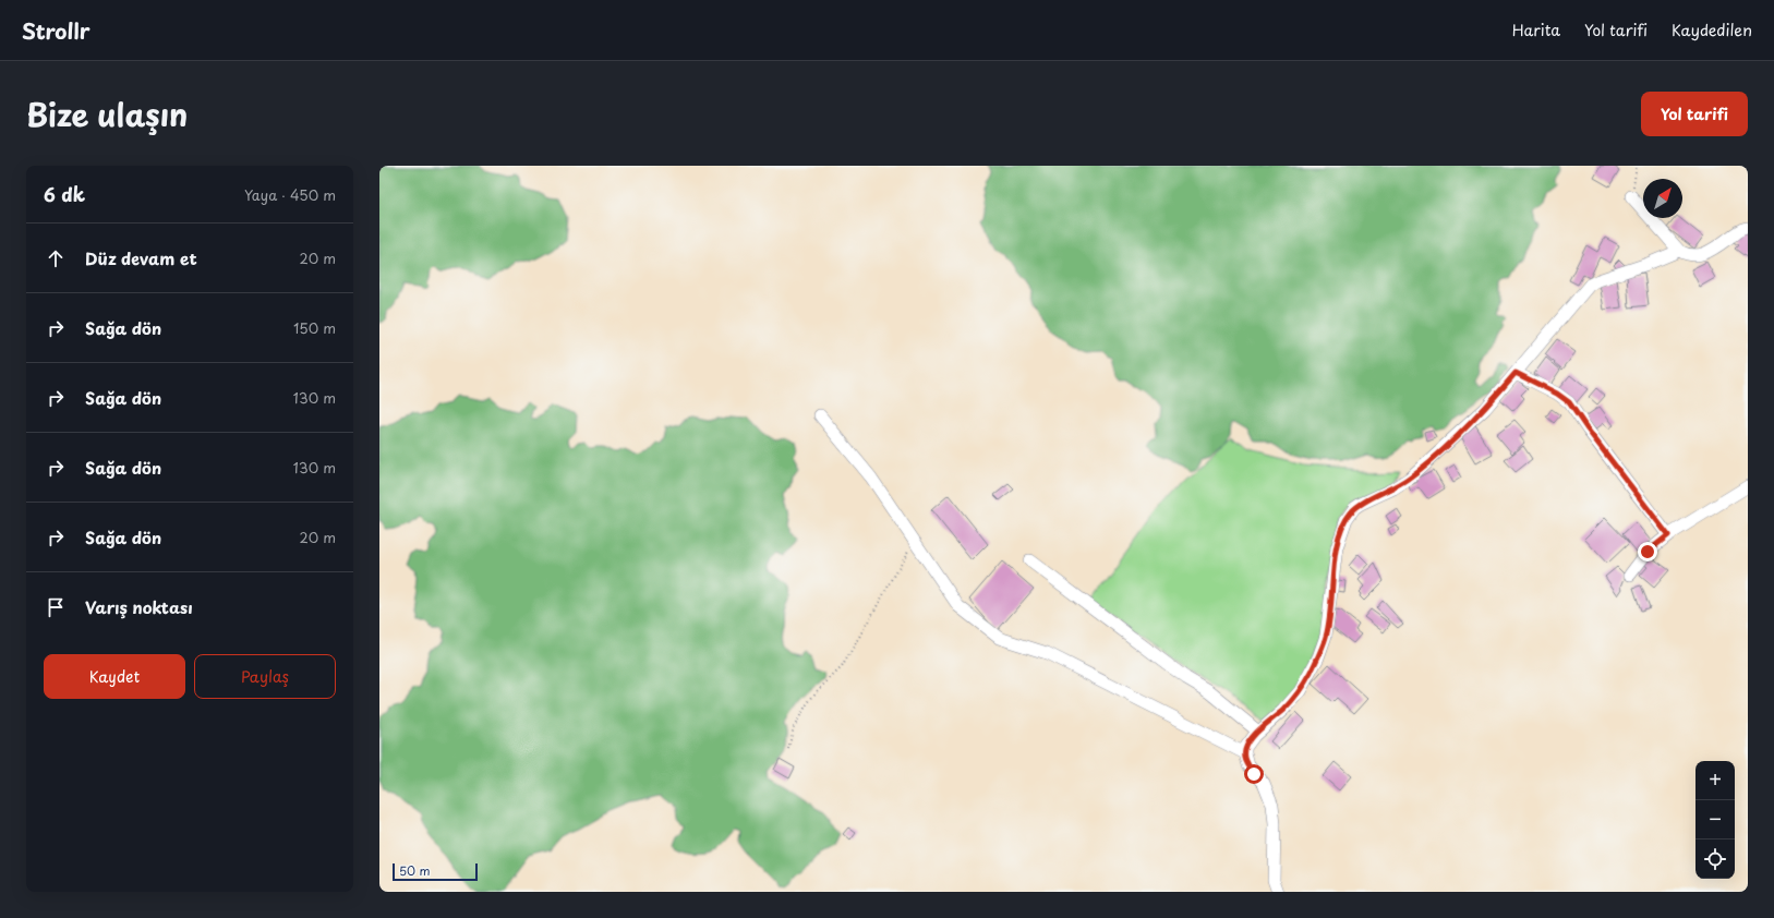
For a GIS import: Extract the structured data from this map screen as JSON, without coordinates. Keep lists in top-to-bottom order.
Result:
{
  "scale_bar": "50 m",
  "north": "top right",
  "page": {
    "header": "Strollr",
    "nav": ["Harita", "Yol tarifi", "Kaydedilen"],
    "title": "Bize ulaşın",
    "buttons": [
      "Yol tarifi",
      ["Kaydet", "Paylaş"]
    ],
    "heading": ["6 dk", "Yaya · 450 m"],
    "list": [
      ["Düz devam et", "20 m"],
      ["Sağa dön", "150 m"],
      ["Sağa dön", "130 m"],
      ["Sağa dön", "130 m"],
      ["Sağa dön", "20 m"],
      "Varış noktası"
    ],
    "map_buttons": ["+", "−"],
    "scale": "50 m"
  }
}
